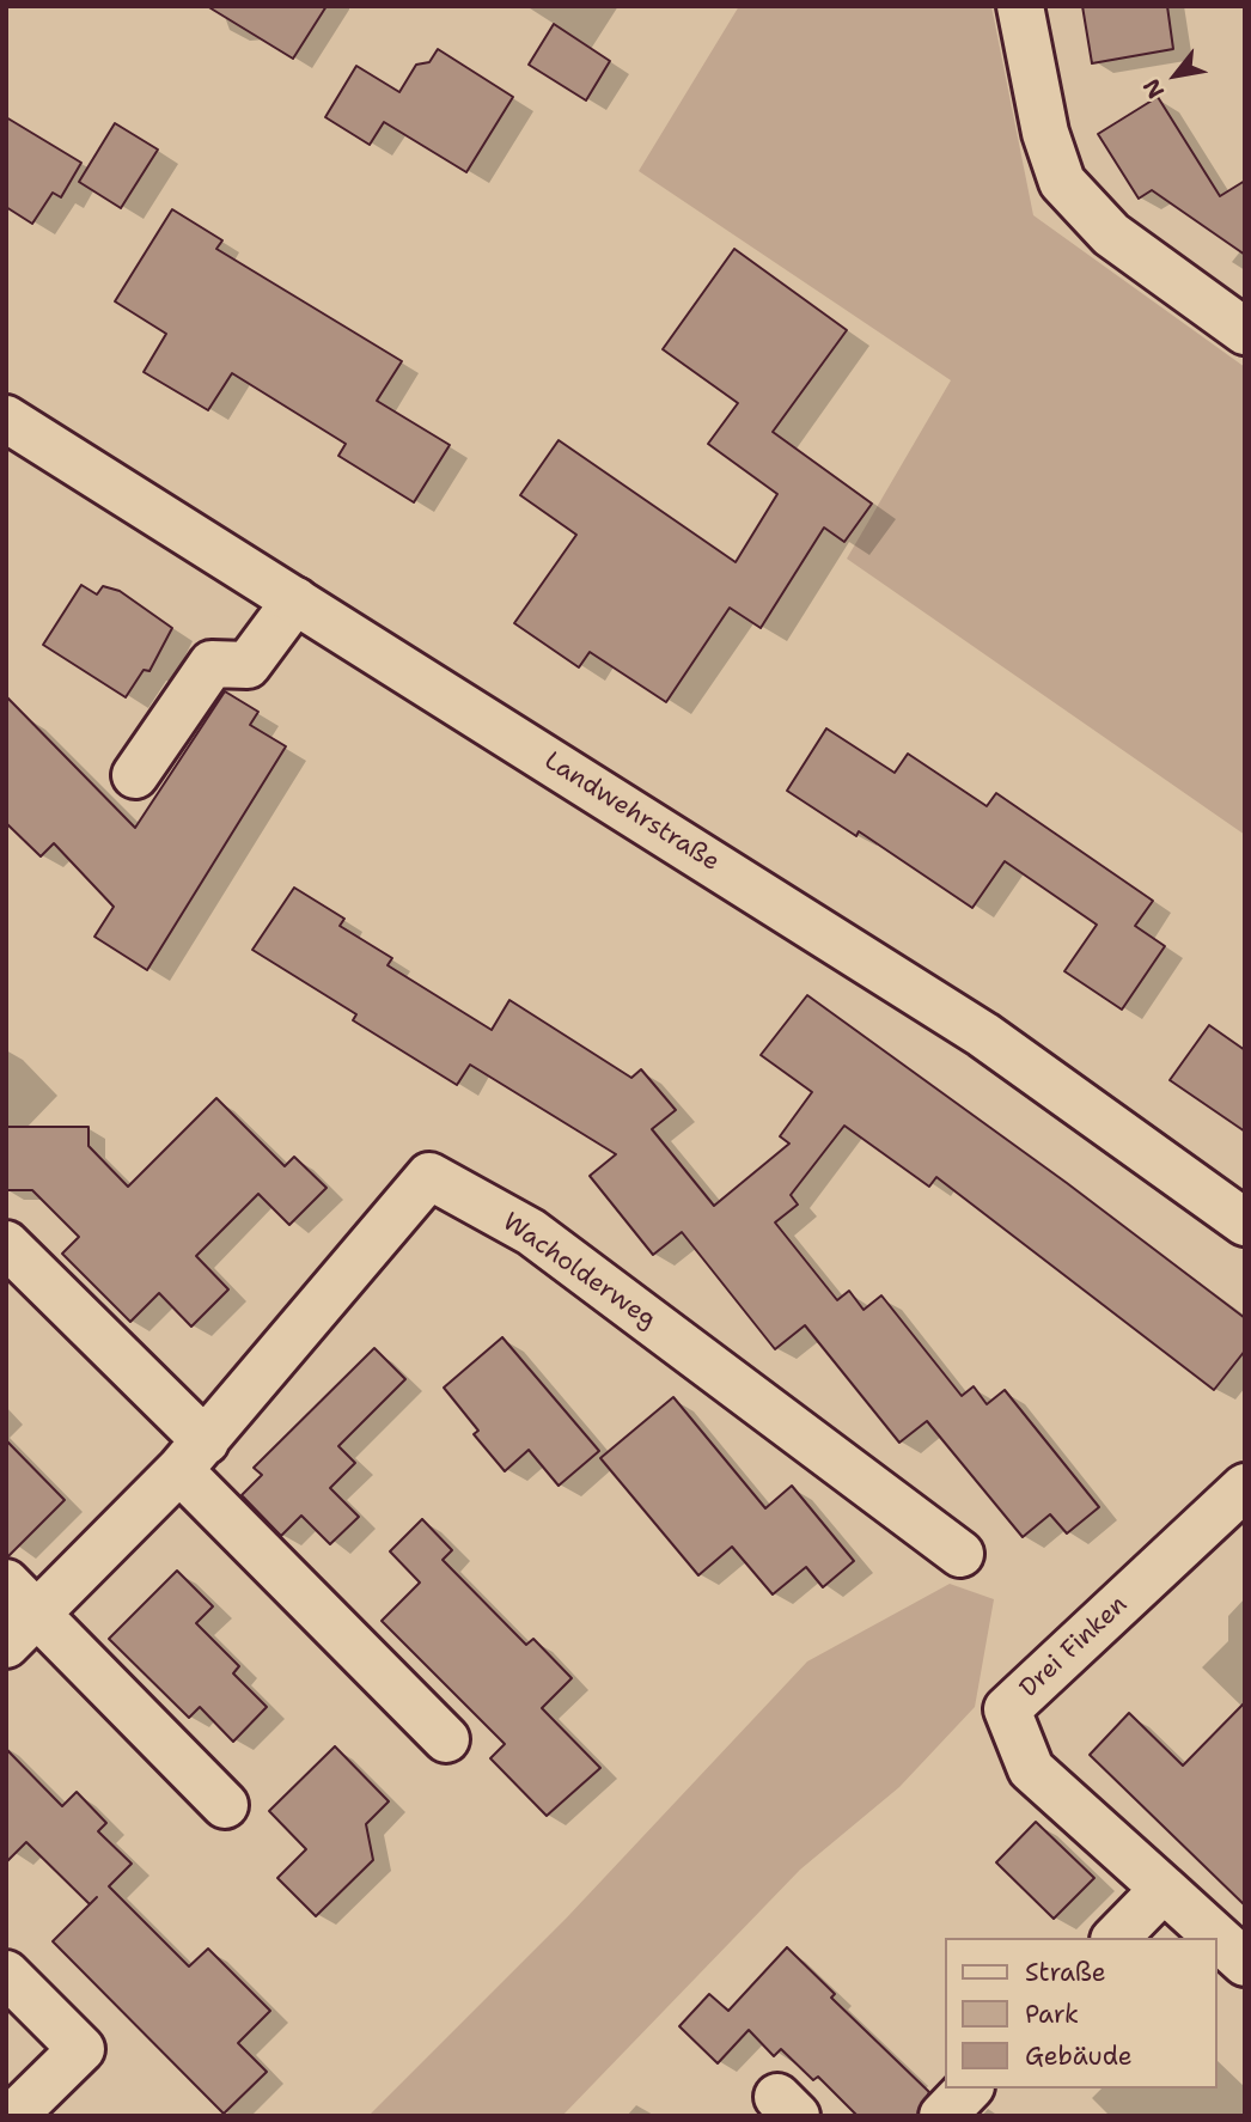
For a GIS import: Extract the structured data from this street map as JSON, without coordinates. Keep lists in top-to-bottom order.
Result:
{
  "streets": {
    "street": ["Landwehrstraße", "Wacholderweg", "Drei Finken"]
  },
  "legend": ["Straße", "Park", "Gebäude"],
  "north": "bottom left"
}
